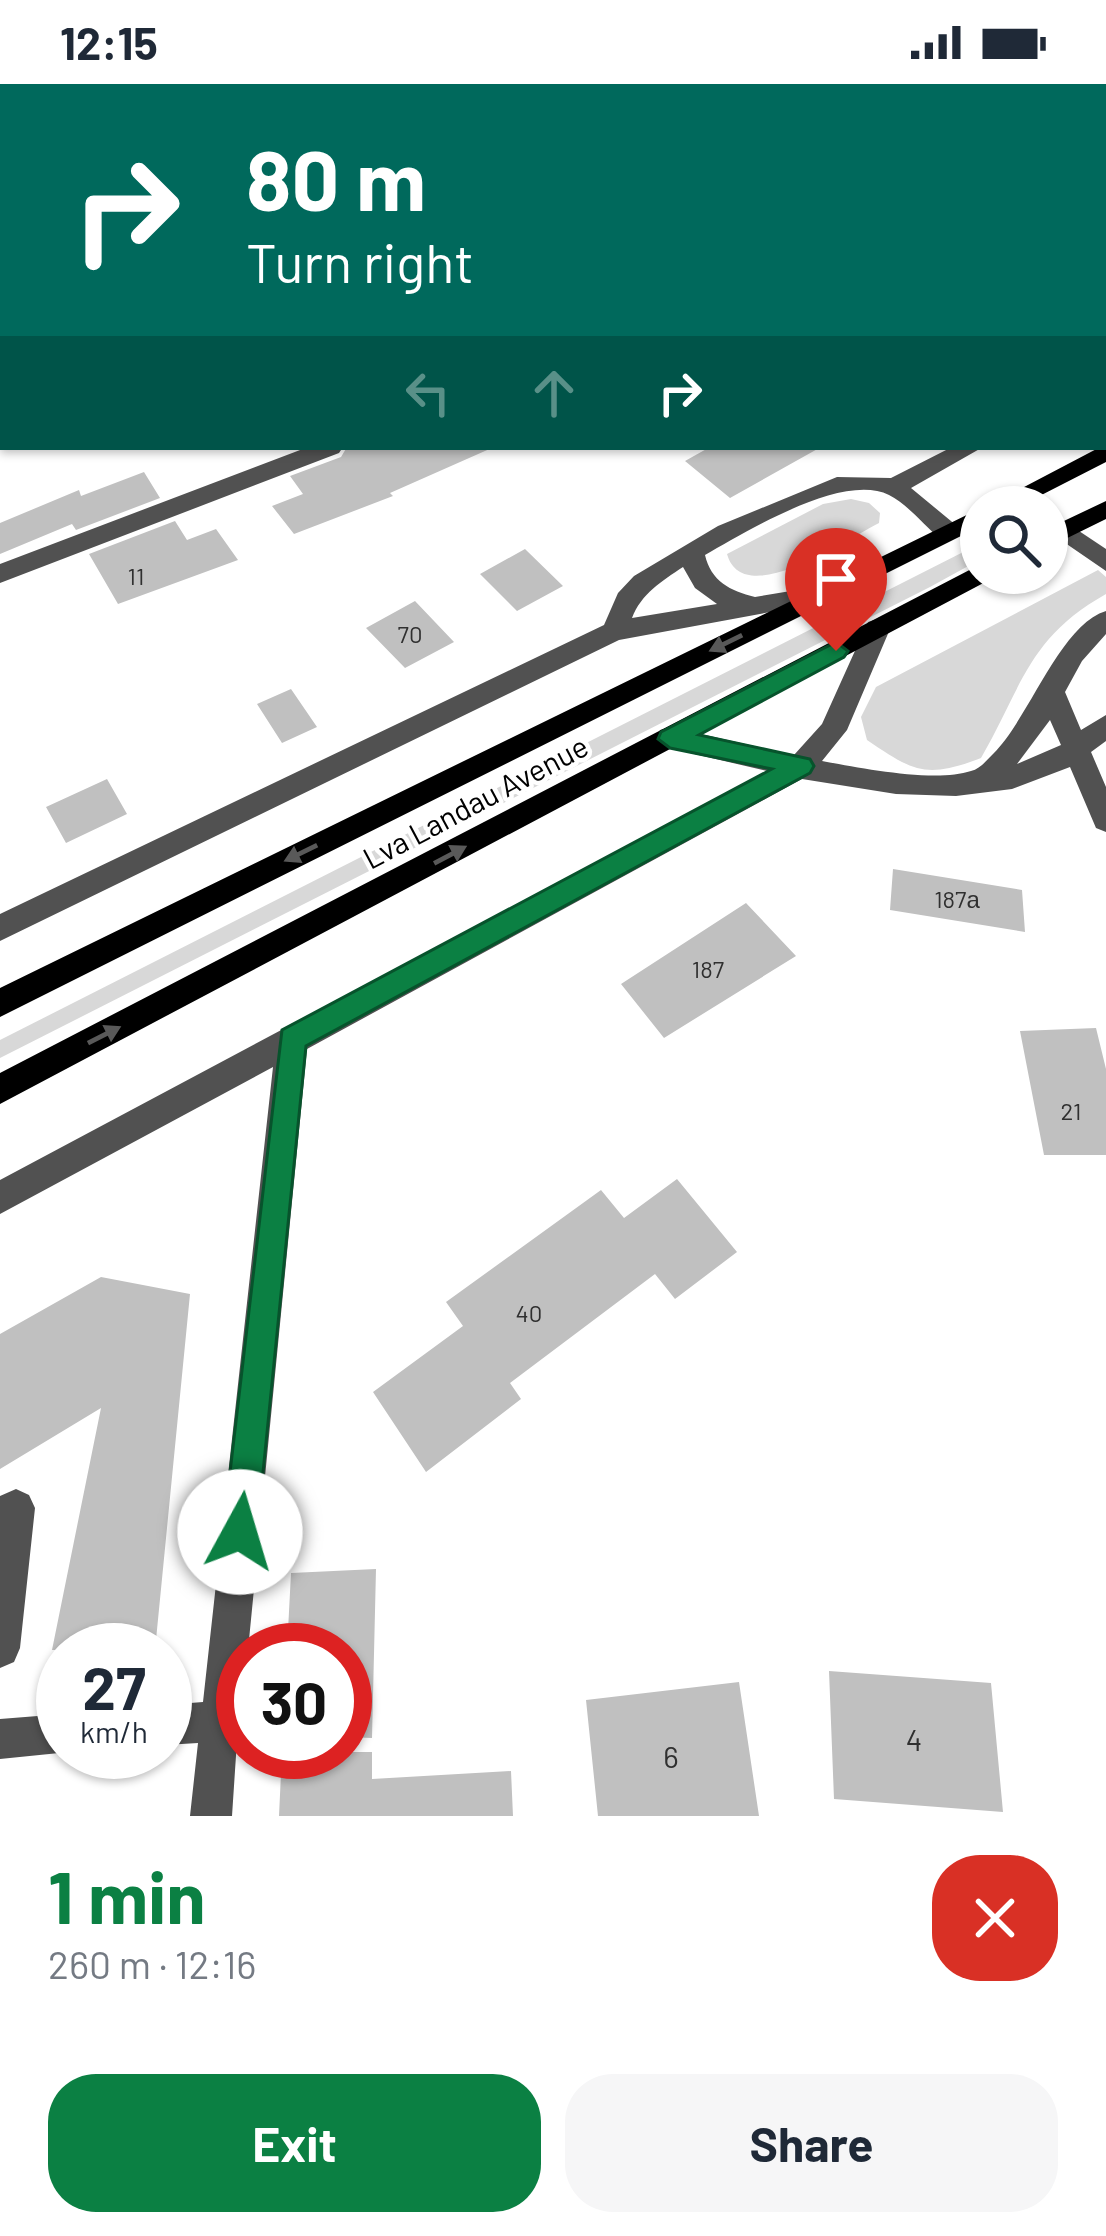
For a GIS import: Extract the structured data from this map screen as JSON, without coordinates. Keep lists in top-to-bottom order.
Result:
{
  "streets": {
    "main road": ["Lva Landau Avenue"]
  },
  "house_numbers": [
    "11",
    "70",
    "187а",
    "187",
    "21",
    "40",
    "4",
    "6"
  ],
  "page": {
    "status": "12:15",
    "turn": ["80 m", "Turn right"],
    "speed": "27 km/h",
    "limit": "30",
    "heading": ["1 min", "260 m · 12:16"],
    "buttons": ["Exit", "Share"]
  }
}
